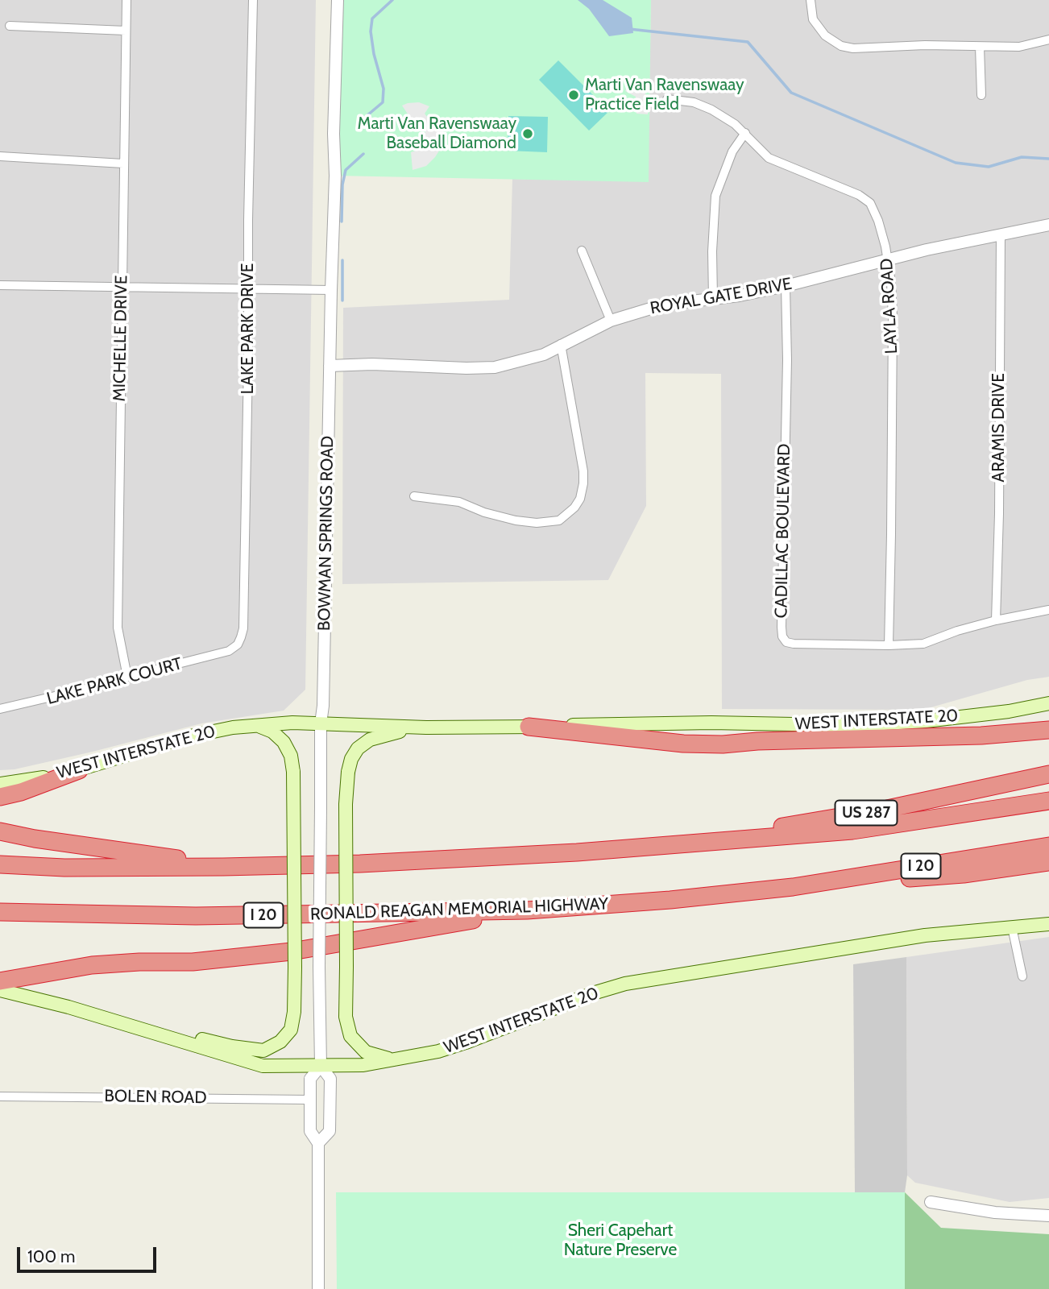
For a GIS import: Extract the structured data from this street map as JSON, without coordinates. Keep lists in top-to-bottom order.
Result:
{
  "streets": {
    "highway": ["US 287", "I 20", "RONALD REAGAN MEMORIAL HIGHWAY"],
    "main road": ["WEST INTERSTATE 20"],
    "street": [
      "ROYAL GATE DRIVE",
      "LAYLA ROAD",
      "LAKE PARK DRIVE",
      "MICHELLE DRIVE",
      "ARAMIS DRIVE",
      "CADILLAC BOULEVARD",
      "BOWMAN SPRINGS ROAD",
      "LAKE PARK COURT",
      "BOLEN ROAD"
    ]
  },
  "crossings": [
    ["ROYAL GATE DRIVE", "LAYLA ROAD"],
    ["ROYAL GATE DRIVE", "ARAMIS DRIVE"],
    ["ROYAL GATE DRIVE", "CADILLAC BOULEVARD"],
    ["ROYAL GATE DRIVE", "BOWMAN SPRINGS ROAD"],
    ["LAYLA ROAD", "CADILLAC BOULEVARD"],
    ["LAKE PARK DRIVE", "LAKE PARK COURT"],
    ["MICHELLE DRIVE", "LAKE PARK COURT"],
    ["ARAMIS DRIVE", "CADILLAC BOULEVARD"],
    ["BOWMAN SPRINGS ROAD", "WEST INTERSTATE 20"]
  ],
  "parks": ["Sheri Capehart Nature Preserve"],
  "places": ["Marti Van Ravenswaay Practice Field", "Marti Van Ravenswaay Baseball Diamond"],
  "scale_bar": "100 m"
}
